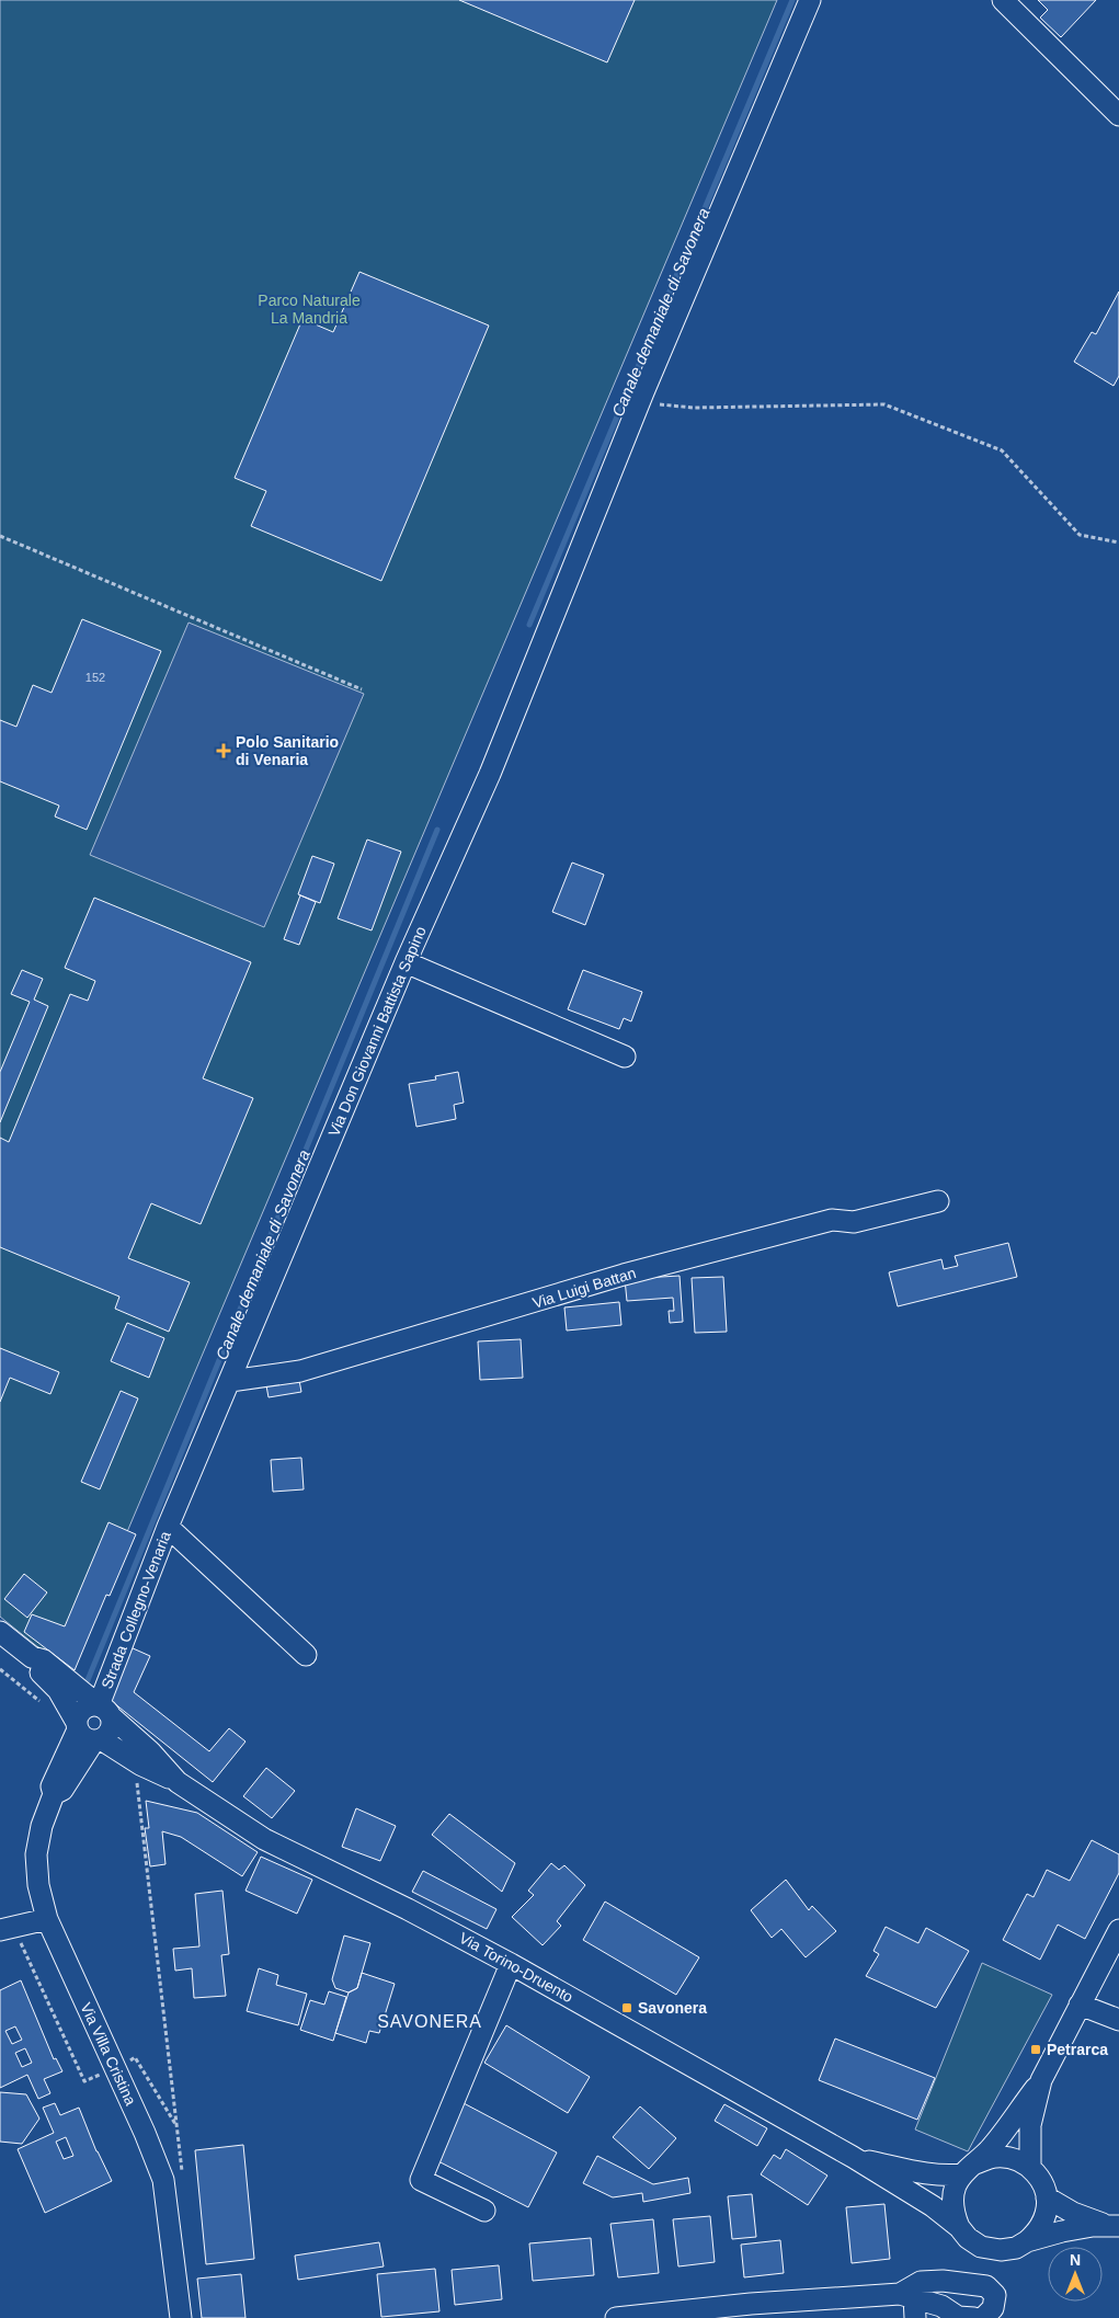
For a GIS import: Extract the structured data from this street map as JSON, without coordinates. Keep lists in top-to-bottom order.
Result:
{
  "streets": {
    "street": [
      "Via Don Giovanni Battista Sapino",
      "Via Luigi Battan",
      "Strada Collegno-Venaria",
      "Via Torino-Druento",
      "Via Villa Cristina"
    ]
  },
  "crossings": [
    ["Via Don Giovanni Battista Sapino", "Via Luigi Battan"],
    ["Via Don Giovanni Battista Sapino", "Strada Collegno-Venaria"],
    ["Strada Collegno-Venaria", "Via Torino-Druento"],
    ["Strada Collegno-Venaria", "Via Villa Cristina"],
    ["Via Torino-Druento", "Via Villa Cristina"]
  ],
  "districts": ["SAVONERA"],
  "water": ["Canale demaniale di Savonera"],
  "parks": ["Parco Naturale La Mandria"],
  "places": {
    "health": ["Polo Sanitario di Venaria"],
    "transit": ["Savonera", "Petrarca"]
  },
  "house_numbers": ["152"],
  "north": "top"
}
